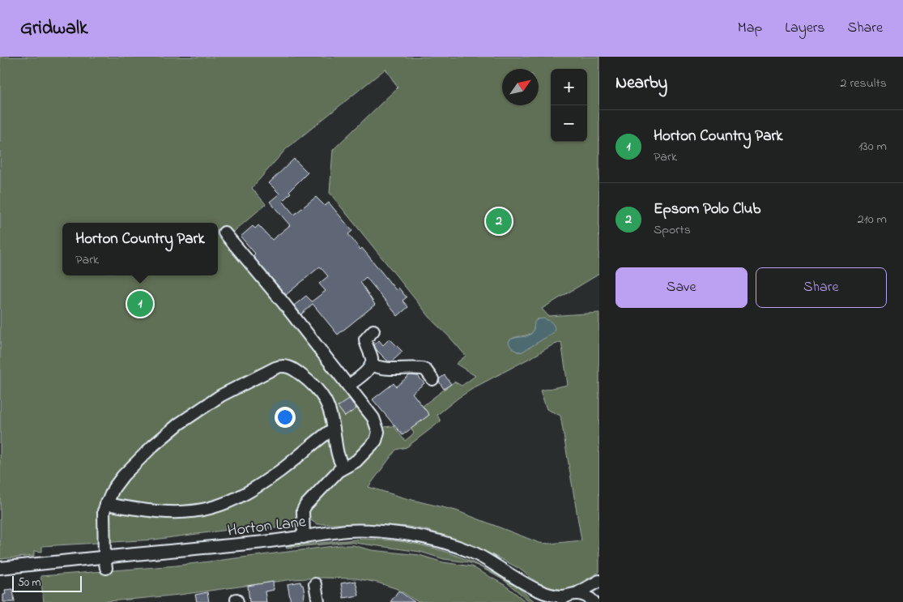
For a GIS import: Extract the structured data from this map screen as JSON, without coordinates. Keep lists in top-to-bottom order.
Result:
{
  "streets": {
    "street": ["Horton Lane"]
  },
  "scale_bar": "50 m",
  "north": "top right",
  "page": {
    "header": "Gridwalk",
    "nav": ["Map", "Layers", "Share"],
    "heading": ["Nearby", "2 results"],
    "map_buttons": ["+", "−"],
    "list": [
      {
        "mark": "1",
        "name": "Horton Country Park",
        "note": "Park",
        "value": "130 m"
      },
      {
        "mark": "2",
        "name": "Epsom Polo Club",
        "note": "Sports",
        "value": "210 m"
      }
    ],
    "pins": ["2", "1"],
    "popup": ["Horton Country Park", "Park"],
    "buttons": ["Save", "Share"],
    "scale": "50 m"
  }
}
